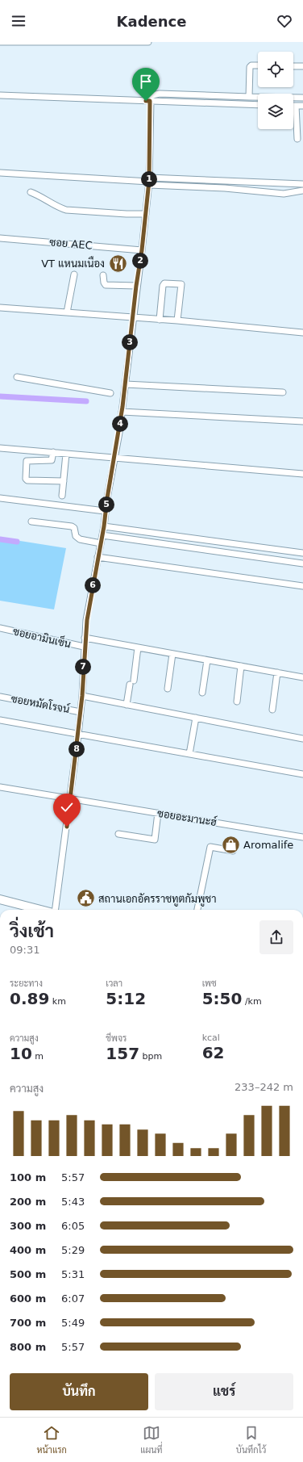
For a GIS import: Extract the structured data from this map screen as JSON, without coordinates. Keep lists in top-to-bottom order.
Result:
{
  "streets": {
    "street": [
      "ซอย AEC",
      "ซอยอามินเซ็น",
      "ซอยหมัดโรจน์",
      "ซอยอะมานะฮ์"
    ]
  },
  "places": {
    "restaurant": ["VT แหนมเนือง"],
    "shop": ["Aromalife"],
    "public building": ["สถานเอกอัครราชทูตกัมพูชา"]
  },
  "page": {
    "header": "Kadence",
    "pins": [
      "1",
      "2",
      "3",
      "4",
      "5",
      "6",
      "7",
      "8"
    ],
    "heading": ["วิ่งเช้า", "09:31"],
    "stats": [
      ["ระยะทาง", "0.89 km"],
      ["เวลา", "5:12"],
      ["เพซ", "5:50 /km"],
      ["ความสูง", "10 m"],
      ["ชีพจร", "157 bpm"],
      ["kcal", "62"]
    ],
    "chart": ["ความสูง", "233–242 m"],
    "list": [
      {
        "name": "100 m",
        "note": "5:57"
      },
      {
        "name": "200 m",
        "note": "5:43"
      },
      {
        "name": "300 m",
        "note": "6:05"
      },
      {
        "name": "400 m",
        "note": "5:29"
      },
      {
        "name": "500 m",
        "note": "5:31"
      },
      {
        "name": "600 m",
        "note": "6:07"
      },
      {
        "name": "700 m",
        "note": "5:49"
      },
      {
        "name": "800 m",
        "note": "5:57"
      }
    ],
    "buttons": ["บันทึก", "แชร์"],
    "tabs": ["หน้าแรก", "แผนที่", "บันทึกไว้"]
  }
}
